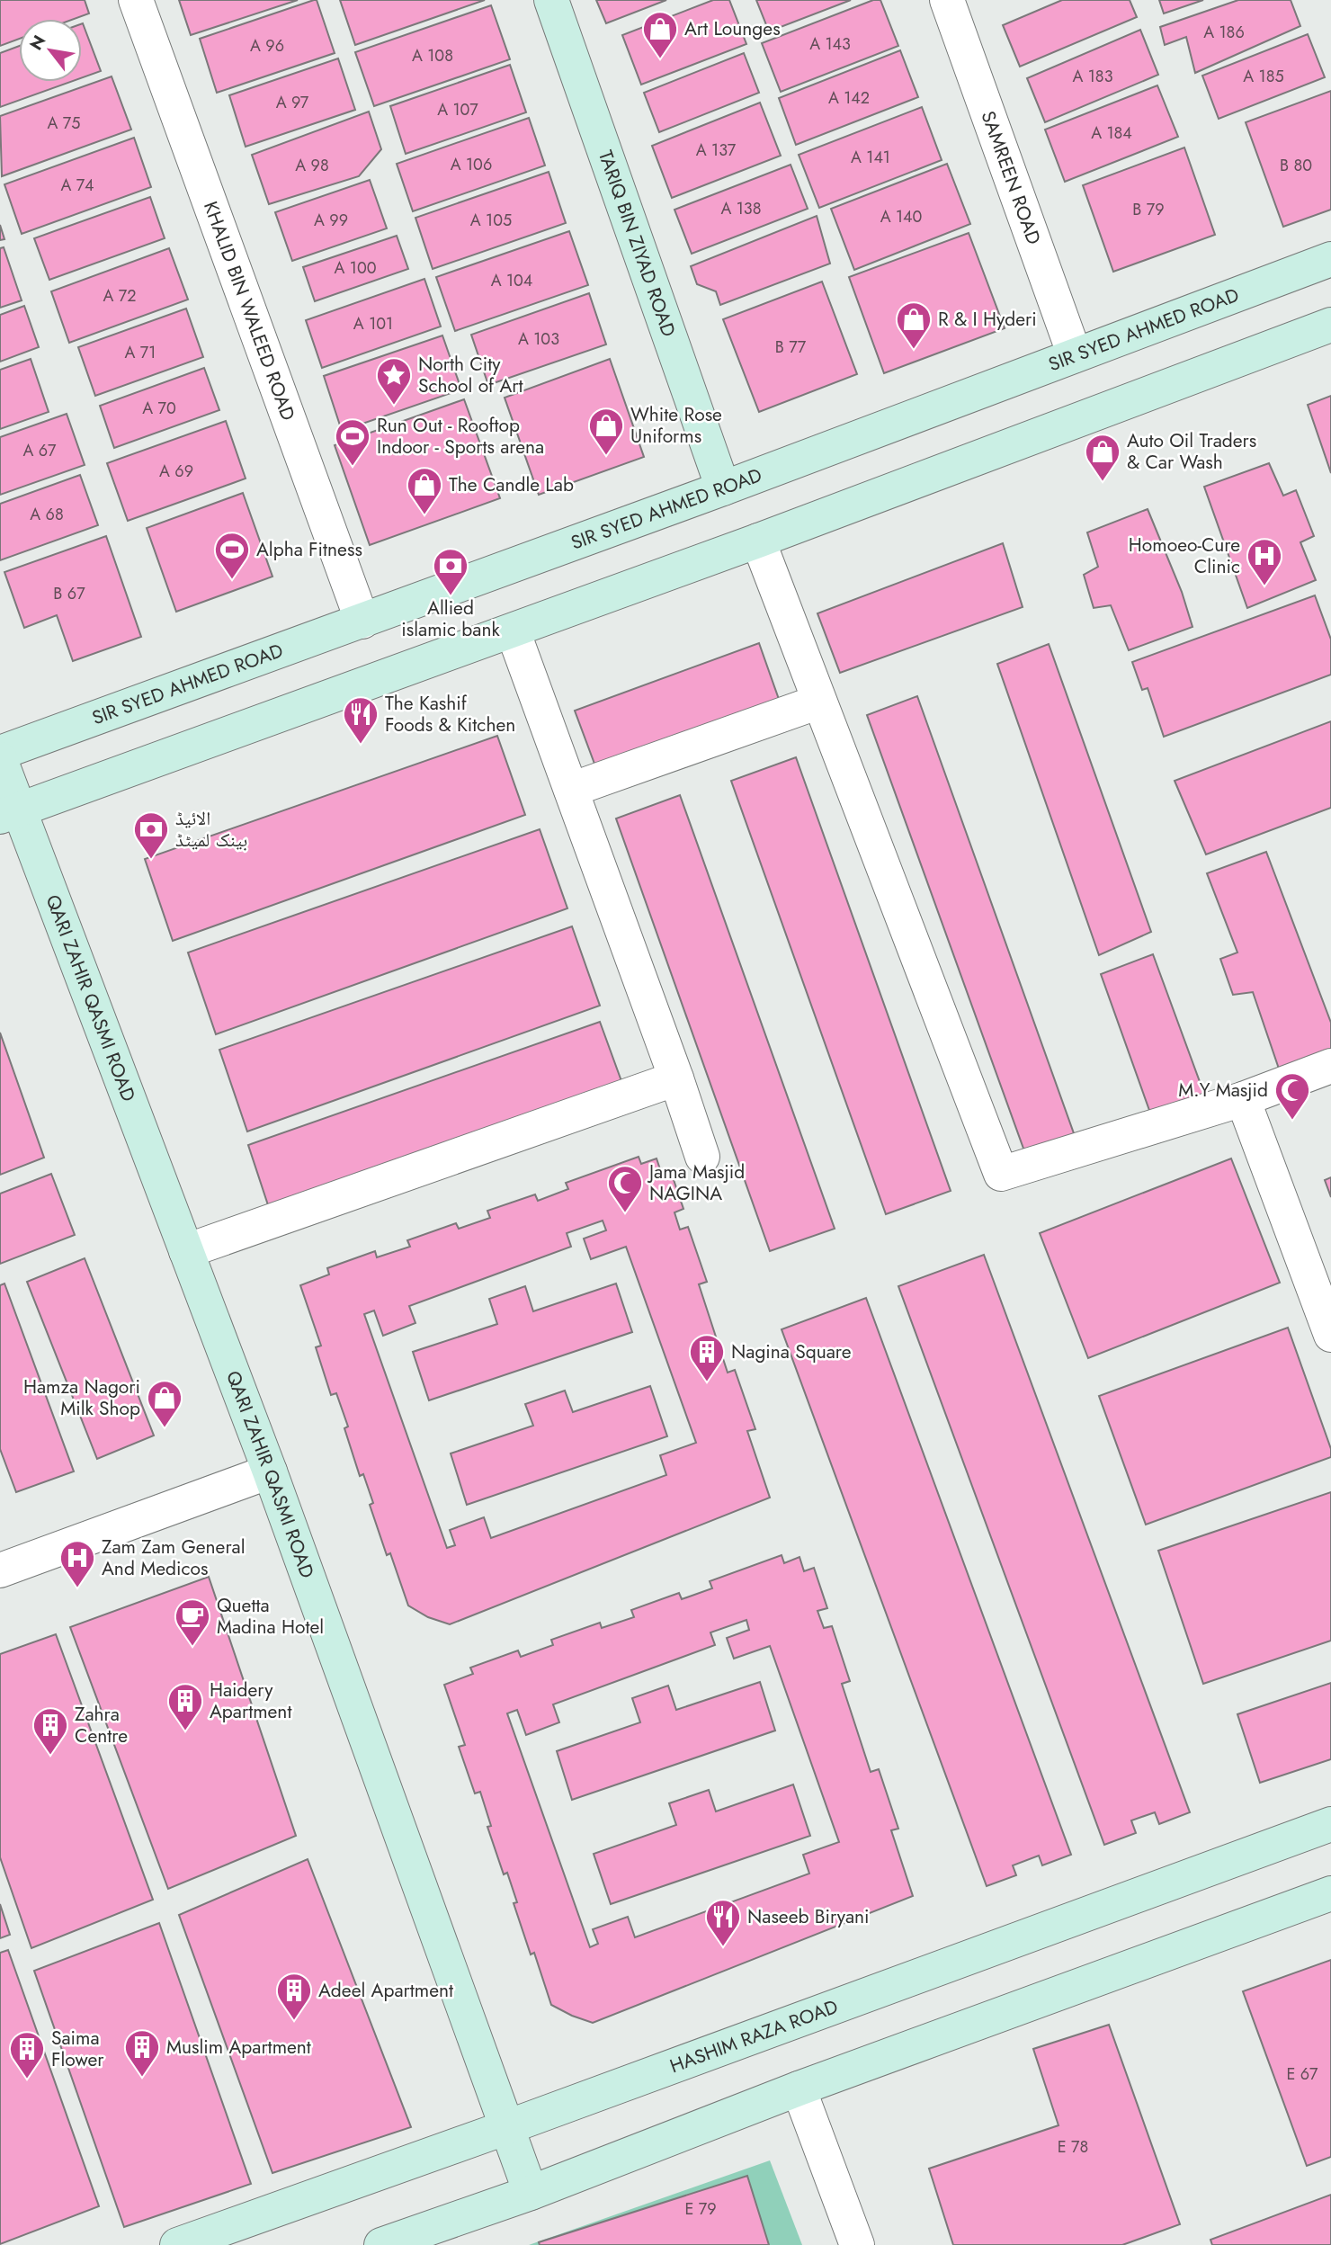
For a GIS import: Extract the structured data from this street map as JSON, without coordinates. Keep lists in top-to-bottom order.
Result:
{
  "streets": {
    "street": [
      "SAMREEN ROAD",
      "TARIQ BIN ZIYAD ROAD",
      "KHALID BIN WALEED ROAD",
      "SIR SYED AHMED ROAD",
      "QARI ZAHIR QASMI ROAD",
      "HASHIM RAZA ROAD"
    ]
  },
  "crossings": [
    ["SAMREEN ROAD", "SIR SYED AHMED ROAD"],
    ["TARIQ BIN ZIYAD ROAD", "SIR SYED AHMED ROAD"],
    ["KHALID BIN WALEED ROAD", "SIR SYED AHMED ROAD"],
    ["QARI ZAHIR QASMI ROAD", "HASHIM RAZA ROAD"]
  ],
  "places": {
    "shop": [
      "Art Lounges",
      "R & I Hyderi",
      "White Rose Uniforms",
      "Auto Oil Traders & Car Wash",
      "The Candle Lab",
      "Hamza Nagori Milk Shop"
    ],
    "place": ["North City School of Art"],
    "sports": ["Run Out - Rooftop Indoor - Sports arena", "Alpha Fitness"],
    "hospital": ["Homoeo-Cure Clinic", "Zam Zam General And Medicos"],
    "bank": ["Allied islamic bank", "الائیڈ بینک لمیٹڈ"],
    "restaurant": ["The Kashif Foods & Kitchen", "Naseeb Biryani"],
    "mosque": ["M.Y Masjid", "Jama Masjid NAGINA"],
    "building": [
      "Nagina Square",
      "Haidery Apartment",
      "Zahra Centre",
      "Adeel Apartment",
      "Muslim Apartment",
      "Saima Flower"
    ],
    "cafe": ["Quetta Madina Hotel"]
  },
  "house_numbers": [
    "A 186",
    "A 143",
    "A 96",
    "A 108",
    "A 183",
    "A 185",
    "A 142",
    "A 97",
    "A 107",
    "A 75",
    "A 184",
    "A 137",
    "A 141",
    "A 106",
    "A 98",
    "B 80",
    "A 74",
    "A 138",
    "B 79",
    "A 140",
    "A 99",
    "A 105",
    "A 100",
    "A 104",
    "A 72",
    "A 101",
    "A 103",
    "B 77",
    "A 71",
    "A 70",
    "A 67",
    "A 69",
    "A 68",
    "B 67",
    "E 67",
    "E 78",
    "E 79"
  ],
  "north": "top left"
}
